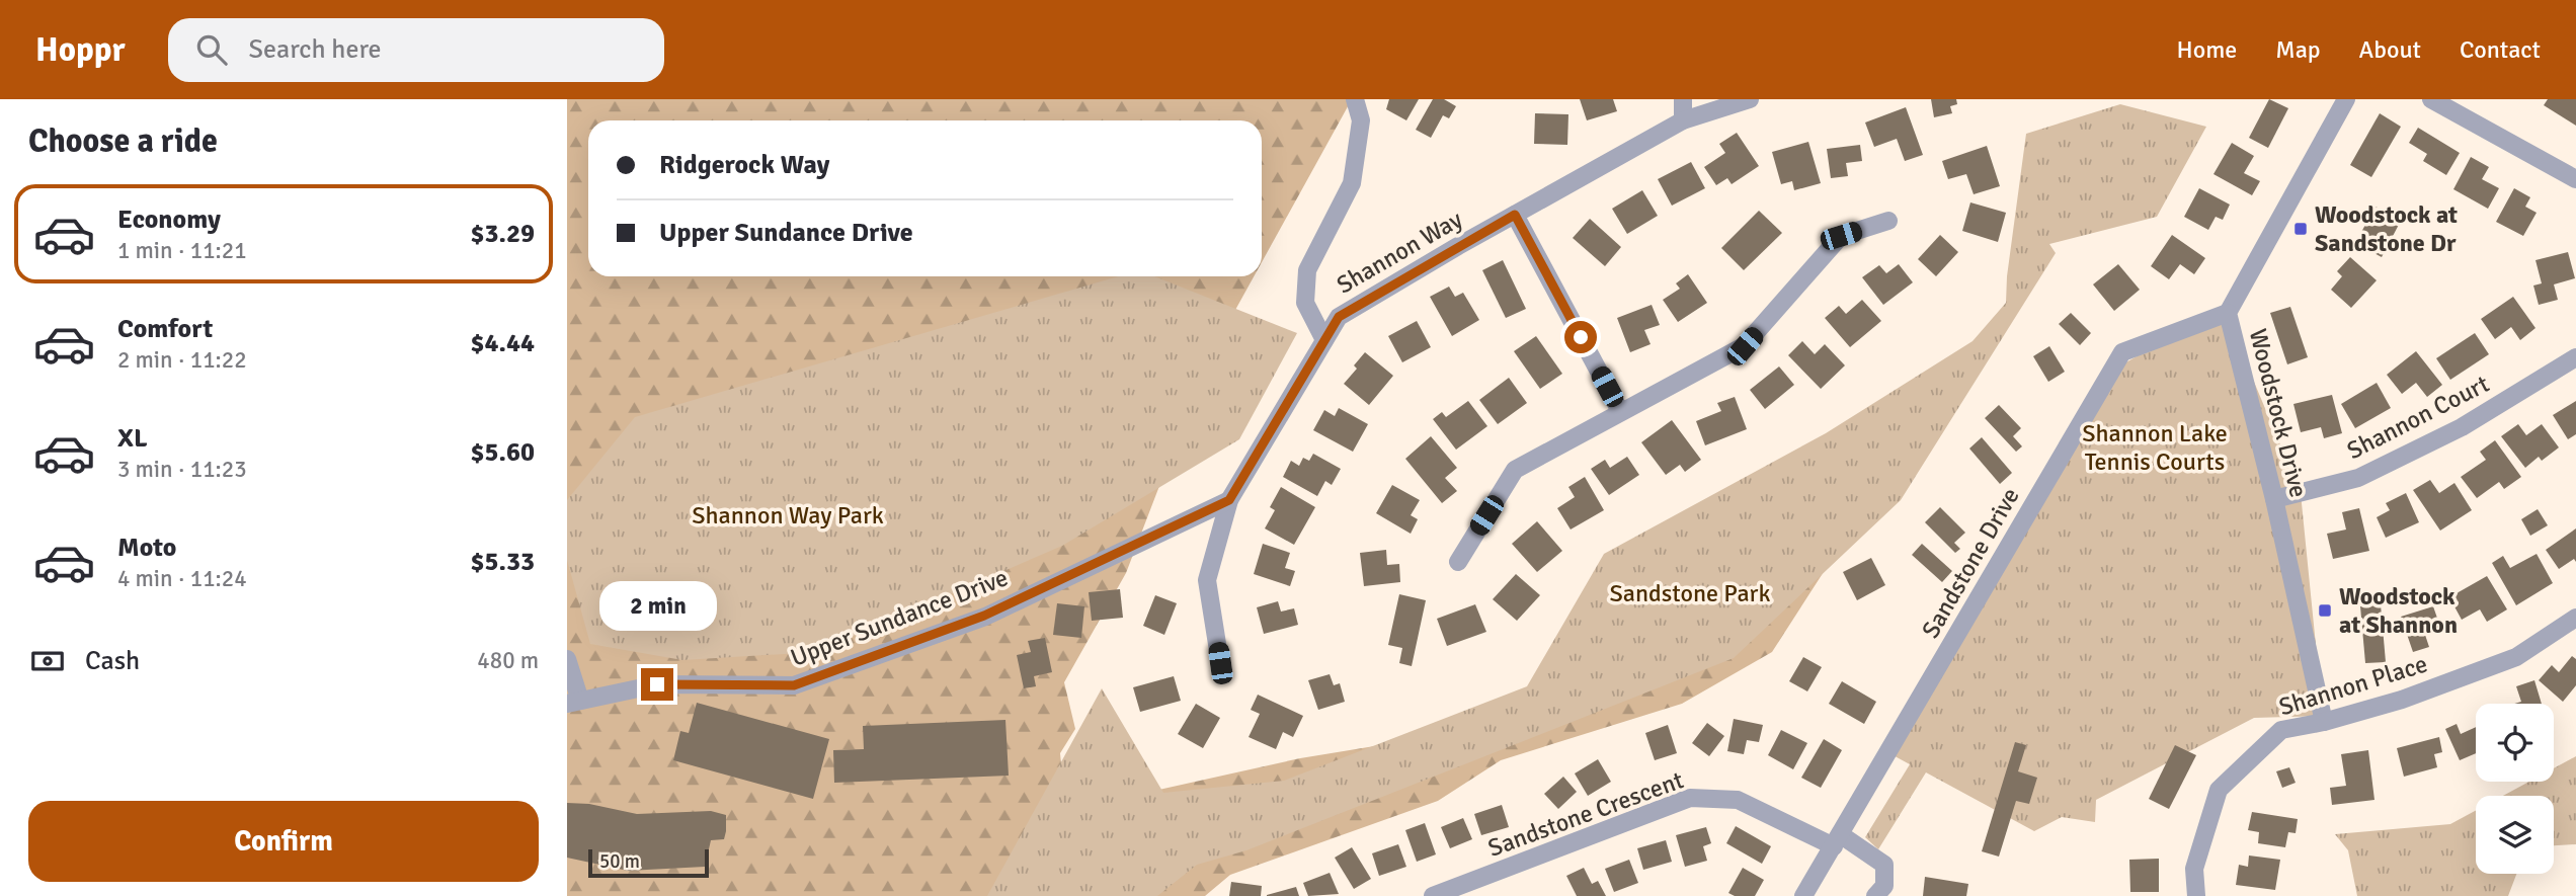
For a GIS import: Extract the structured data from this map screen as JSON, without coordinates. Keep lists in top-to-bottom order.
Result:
{
  "streets": {
    "street": [
      "Shannon Way",
      "Woodstock Drive",
      "Shannon Court",
      "Sandstone Drive",
      "Upper Sundance Drive",
      "Shannon Place",
      "Sandstone Crescent"
    ]
  },
  "crossings": [
    ["Shannon Way", "Upper Sundance Drive"],
    ["Woodstock Drive", "Shannon Court"],
    ["Woodstock Drive", "Sandstone Drive"],
    ["Woodstock Drive", "Shannon Place"],
    ["Sandstone Drive", "Sandstone Crescent"]
  ],
  "parks": ["Shannon Lake Tennis Courts", "Shannon Way Park", "Sandstone Park"],
  "places": {
    "transit": ["Woodstock at Sandstone Dr", "Woodstock at Shannon"]
  },
  "scale_bar": "50 m",
  "page": {
    "header": "Hoppr",
    "search": "Search here",
    "nav": [
      "Home",
      "Map",
      "About",
      "Contact"
    ],
    "heading": "Choose a ride",
    "banner": ["Ridgerock Way", "Upper Sundance Drive"],
    "list": [
      {
        "name": "Economy",
        "note": "1 min · 11:21",
        "value": "$3.29"
      },
      {
        "name": "Comfort",
        "note": "2 min · 11:22",
        "value": "$4.44"
      },
      {
        "name": "XL",
        "note": "3 min · 11:23",
        "value": "$5.60"
      },
      {
        "name": "Moto",
        "note": "4 min · 11:24",
        "value": "$5.33"
      }
    ],
    "bubble": "2 min",
    "pay": ["Cash", "480 m"],
    "buttons": "Confirm",
    "scale": "50 m"
  }
}
